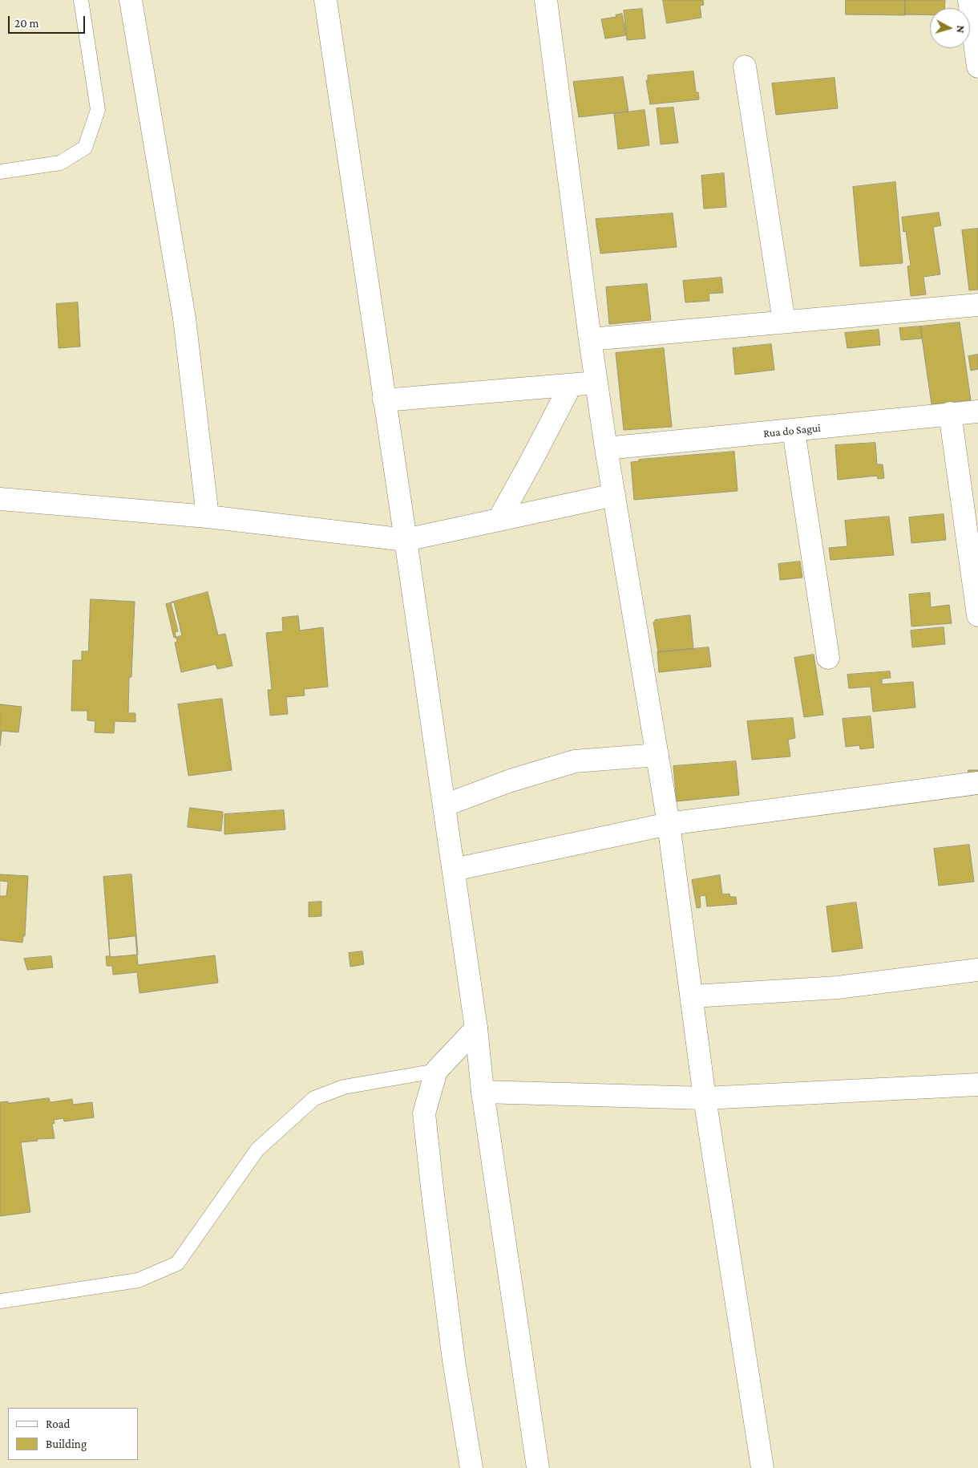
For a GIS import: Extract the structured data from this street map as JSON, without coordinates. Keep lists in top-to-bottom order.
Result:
{
  "streets": {
    "street": ["Rua do Sagui"]
  },
  "legend": ["Road", "Building"],
  "scale_bar": "20 m",
  "north": "right"
}
